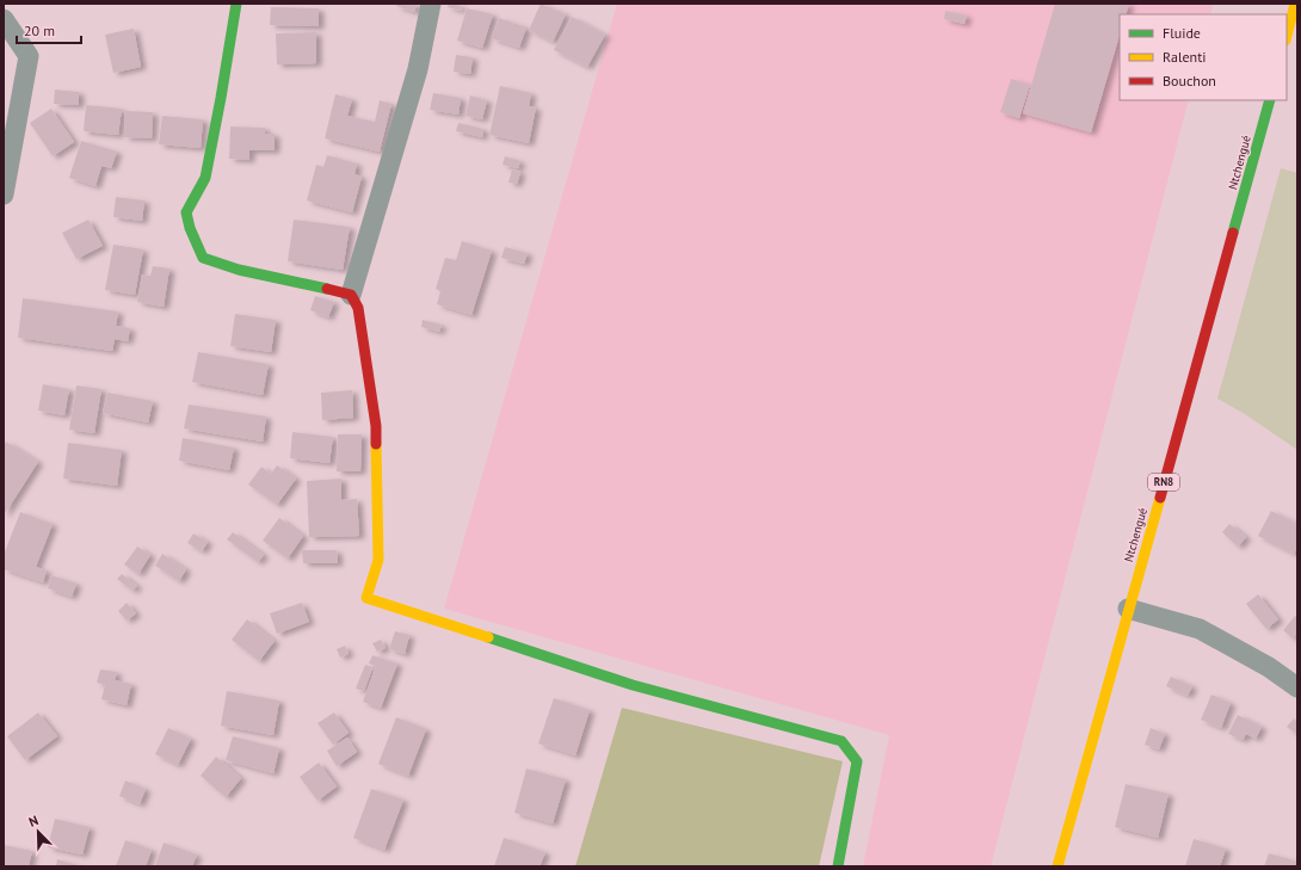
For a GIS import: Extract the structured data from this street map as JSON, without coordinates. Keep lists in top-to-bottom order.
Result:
{
  "streets": {
    "street": ["Ntchengué", "RN8"]
  },
  "legend": ["Fluide", "Ralenti", "Bouchon"],
  "scale_bar": "20 m",
  "north": "top left"
}
